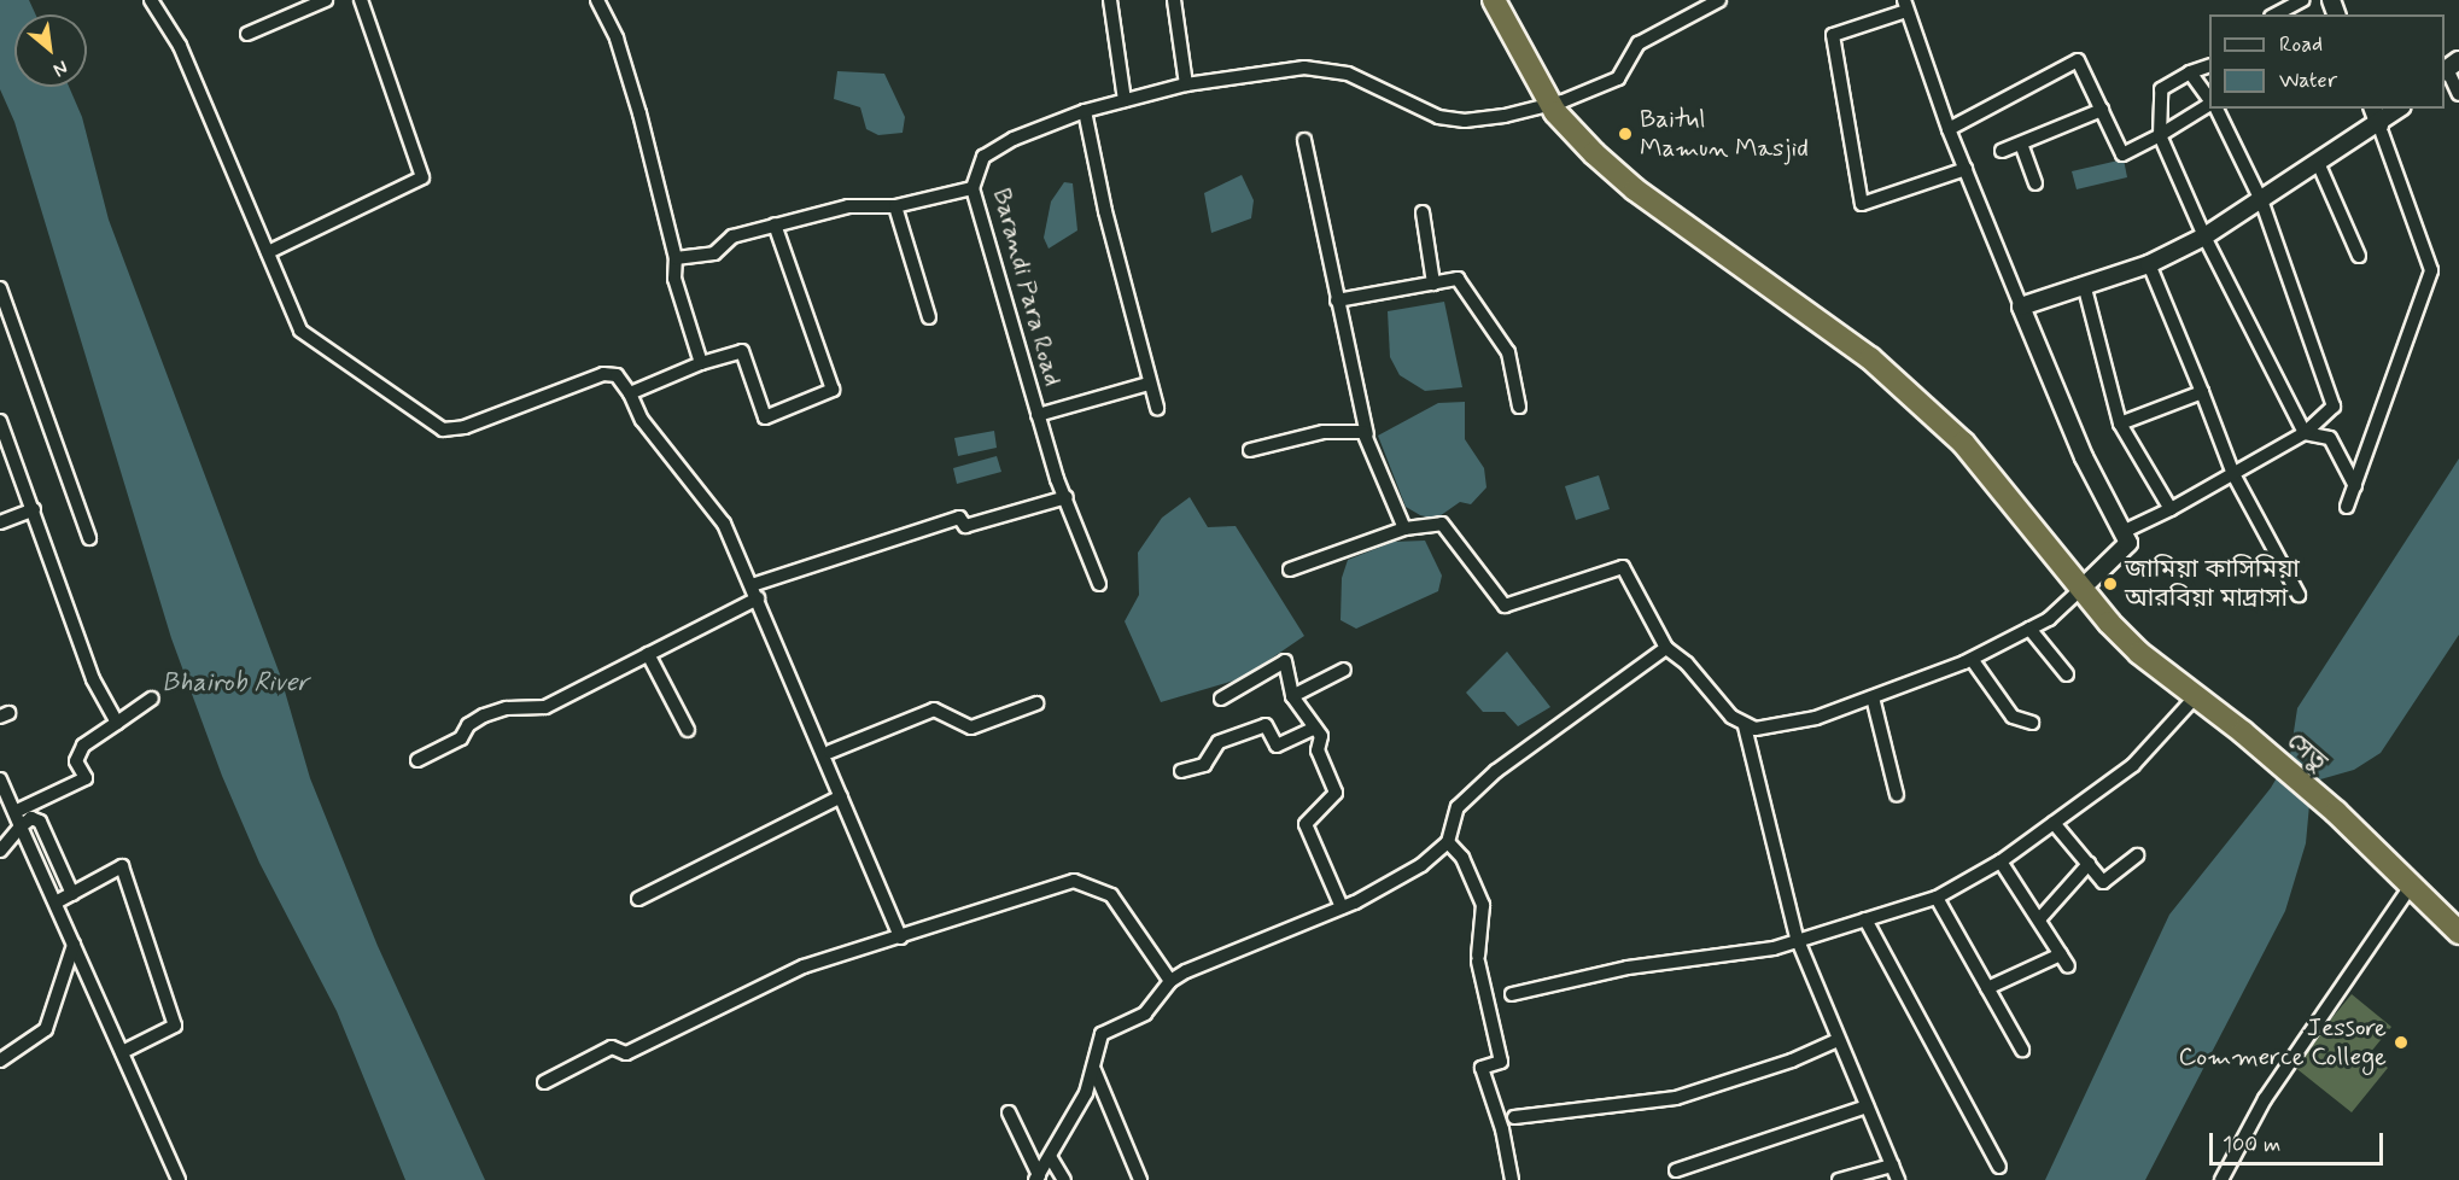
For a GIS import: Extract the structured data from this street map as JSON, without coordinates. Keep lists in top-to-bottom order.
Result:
{
  "streets": {
    "highway": ["সেতু"],
    "street": ["Barandi Para Road"]
  },
  "crossings": [
    ["Barandi Para Road", "সেতু"]
  ],
  "water": ["Bhairob River"],
  "places": ["Baitul Mamun Masjid", "জামিয়া কাসিমিয়া আরবিয়া মাদ্রাসা", "Jessore Commerce College"],
  "legend": ["Road", "Water"],
  "scale_bar": "100 m",
  "north": "bottom right"
}
